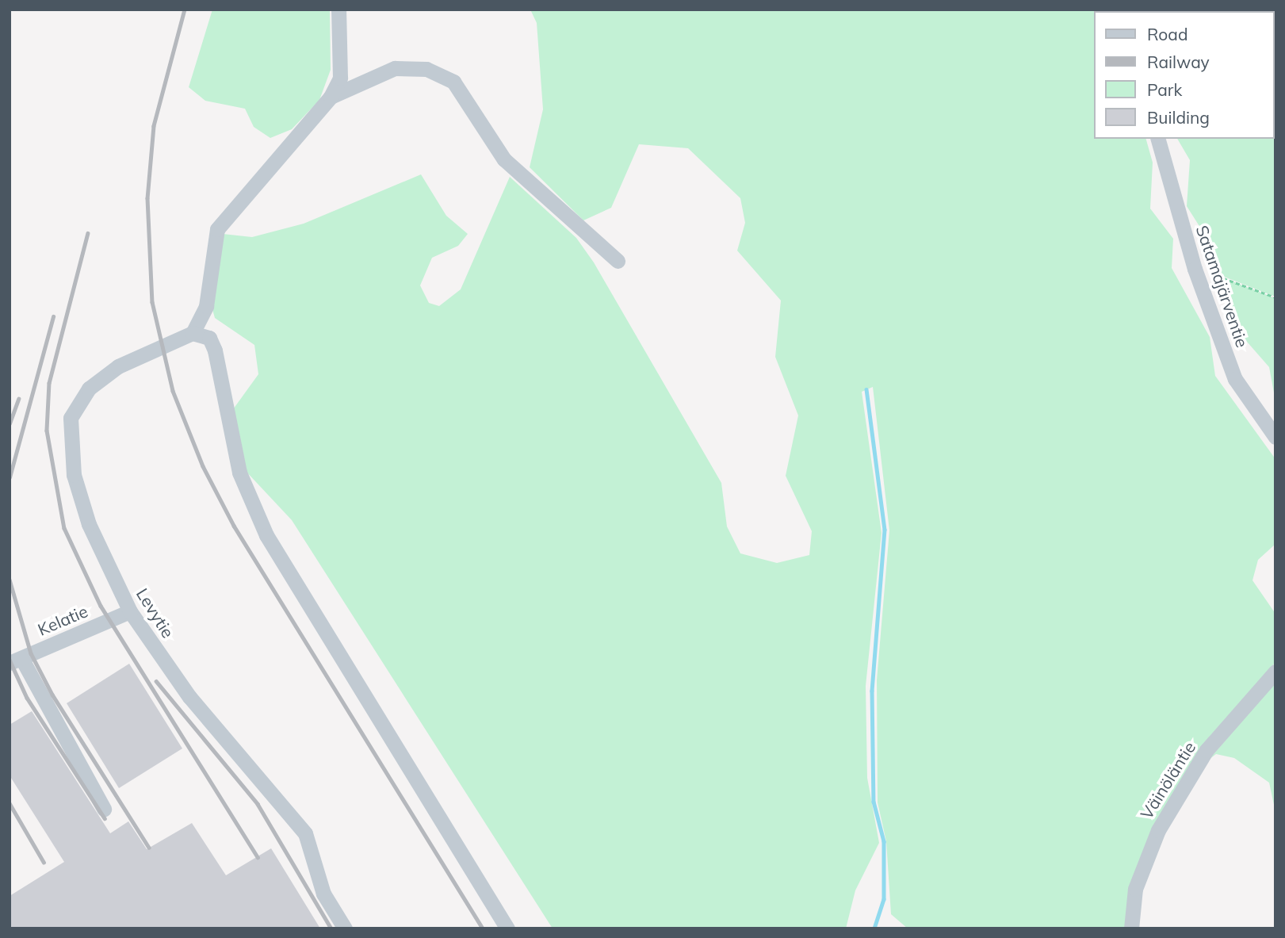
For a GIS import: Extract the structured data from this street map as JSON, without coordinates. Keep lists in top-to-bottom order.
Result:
{
  "streets": {
    "street": [
      "Satamajärventie",
      "Levytie",
      "Kelatie",
      "Väinöläntie"
    ]
  },
  "crossings": [
    ["Levytie", "Kelatie"]
  ],
  "legend": [
    "Road",
    "Railway",
    "Park",
    "Building"
  ]
}
